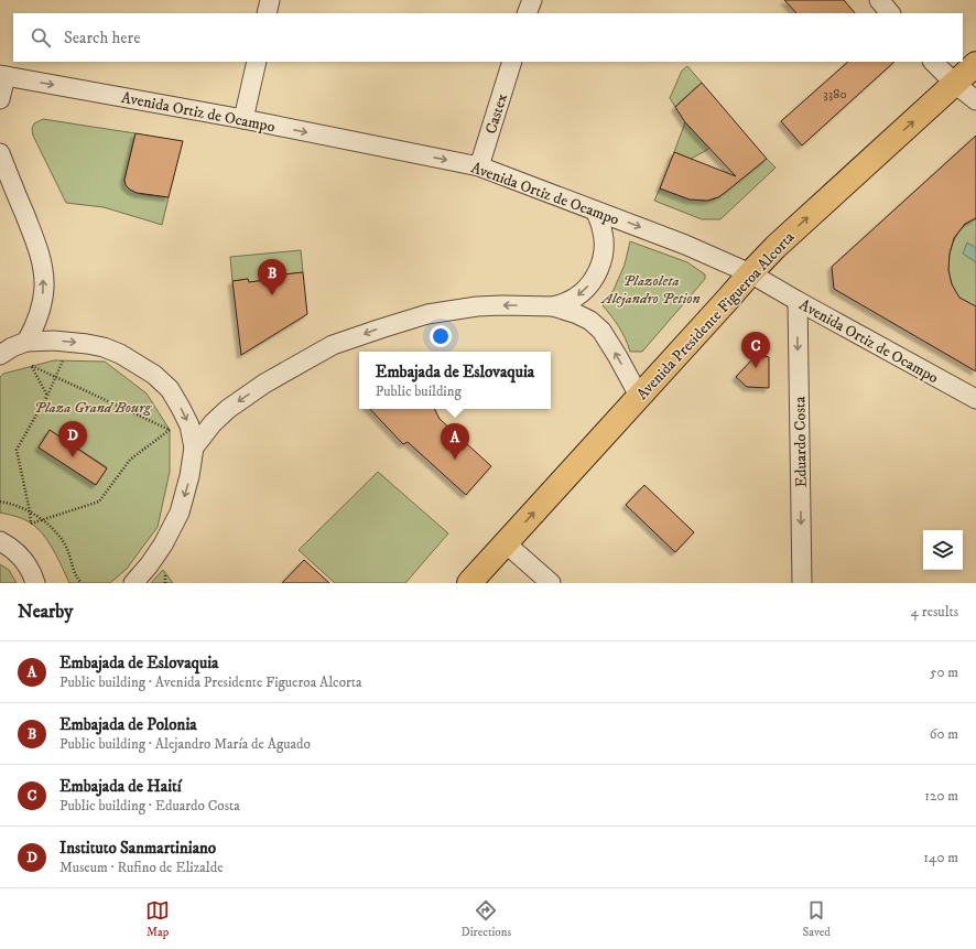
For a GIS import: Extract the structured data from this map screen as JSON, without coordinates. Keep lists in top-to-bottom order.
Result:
{
  "streets": {
    "main road": ["Avenida Presidente Figueroa Alcorta"],
    "street": ["Avenida Ortiz de Ocampo", "Castex", "Eduardo Costa"]
  },
  "crossings": [
    ["Avenida Ortiz de Ocampo", "Castex"],
    ["Avenida Ortiz de Ocampo", "Avenida Presidente Figueroa Alcorta"],
    ["Avenida Ortiz de Ocampo", "Eduardo Costa"]
  ],
  "one_way": ["Avenida Ortiz de Ocampo", "Avenida Presidente Figueroa Alcorta", "Eduardo Costa"],
  "parks": ["Plazoleta Alejandro Petion", "Plaza Grand Bourg"],
  "house_numbers": ["3380"],
  "page": {
    "search": "Search here",
    "pins": [
      "B",
      "C",
      "D",
      "A"
    ],
    "popup": ["Embajada de Eslovaquia", "Public building"],
    "heading": ["Nearby", "4 results"],
    "list": [
      {
        "mark": "A",
        "name": "Embajada de Eslovaquia",
        "note": "Public building · Avenida Presidente Figueroa Alcorta",
        "value": "50 m"
      },
      {
        "mark": "B",
        "name": "Embajada de Polonia",
        "note": "Public building · Alejandro María de Aguado",
        "value": "60 m"
      },
      {
        "mark": "C",
        "name": "Embajada de Haití",
        "note": "Public building · Eduardo Costa",
        "value": "120 m"
      },
      {
        "mark": "D",
        "name": "Instituto Sanmartiniano",
        "note": "Museum · Rufino de Elizalde",
        "value": "140 m"
      }
    ],
    "nav": ["Map", "Directions", "Saved"]
  }
}
